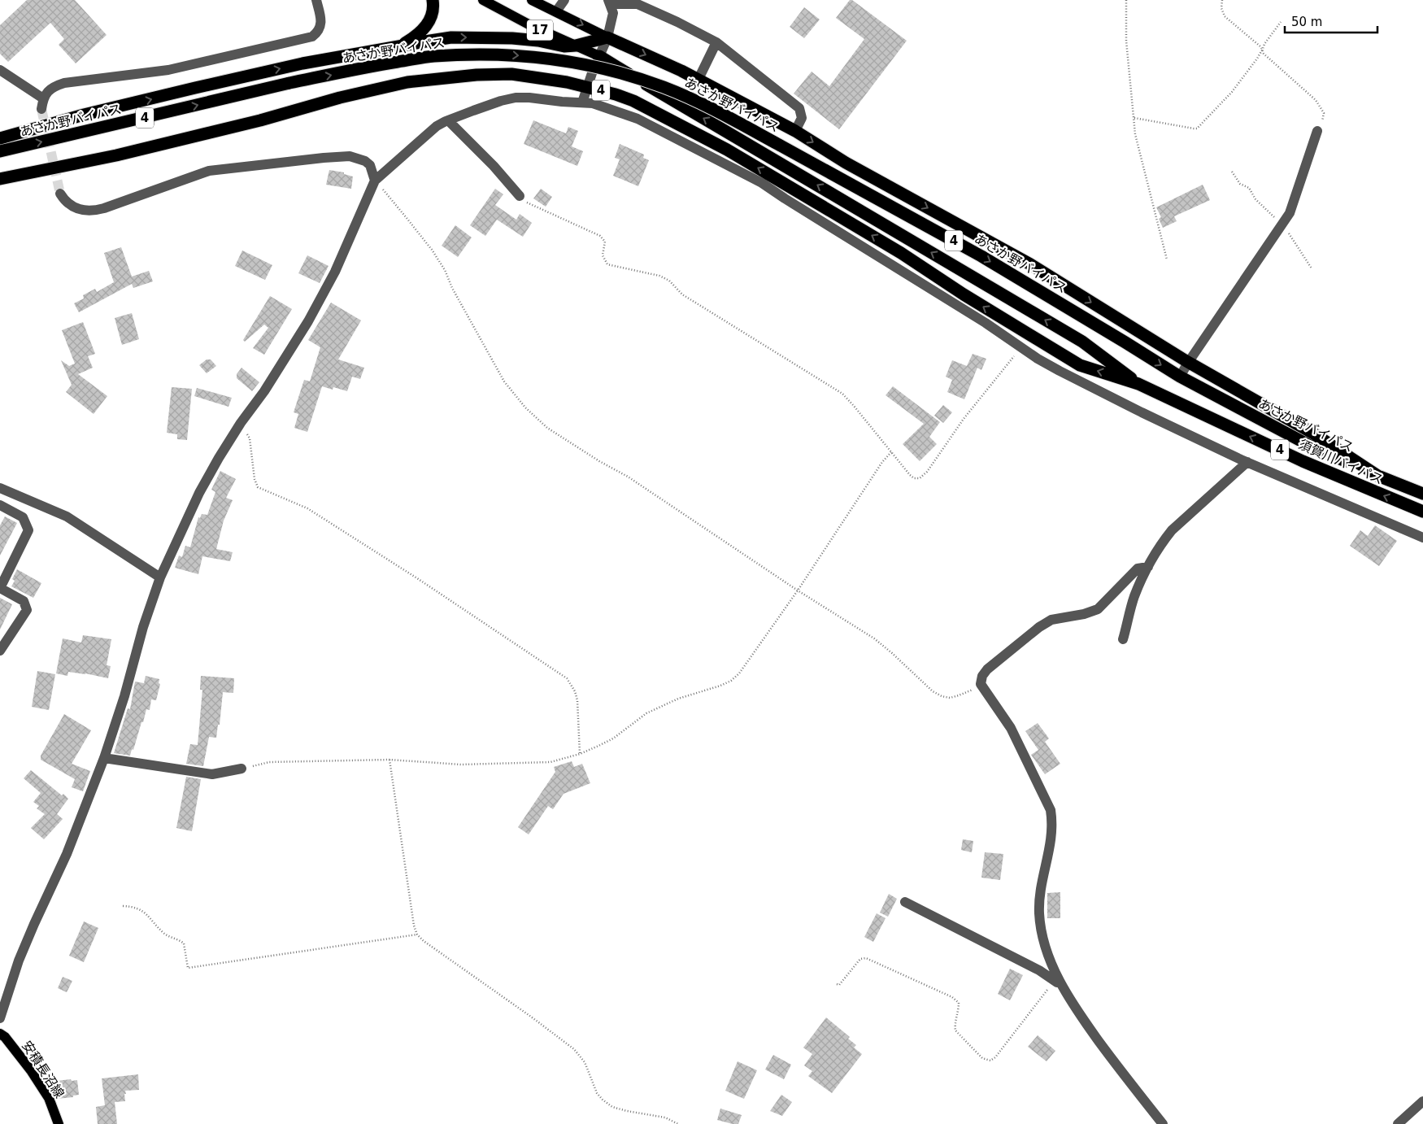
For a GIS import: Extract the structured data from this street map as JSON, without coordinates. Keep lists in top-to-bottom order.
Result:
{
  "streets": {
    "highway": ["あさか野バイパス", "4", "須賀川バイパス"],
    "main road": ["17", "安積長沼線"]
  },
  "crossings": [
    ["あさか野バイパス", "須賀川バイパス"],
    ["4", "須賀川バイパス"]
  ],
  "scale_bar": "50 m"
}
